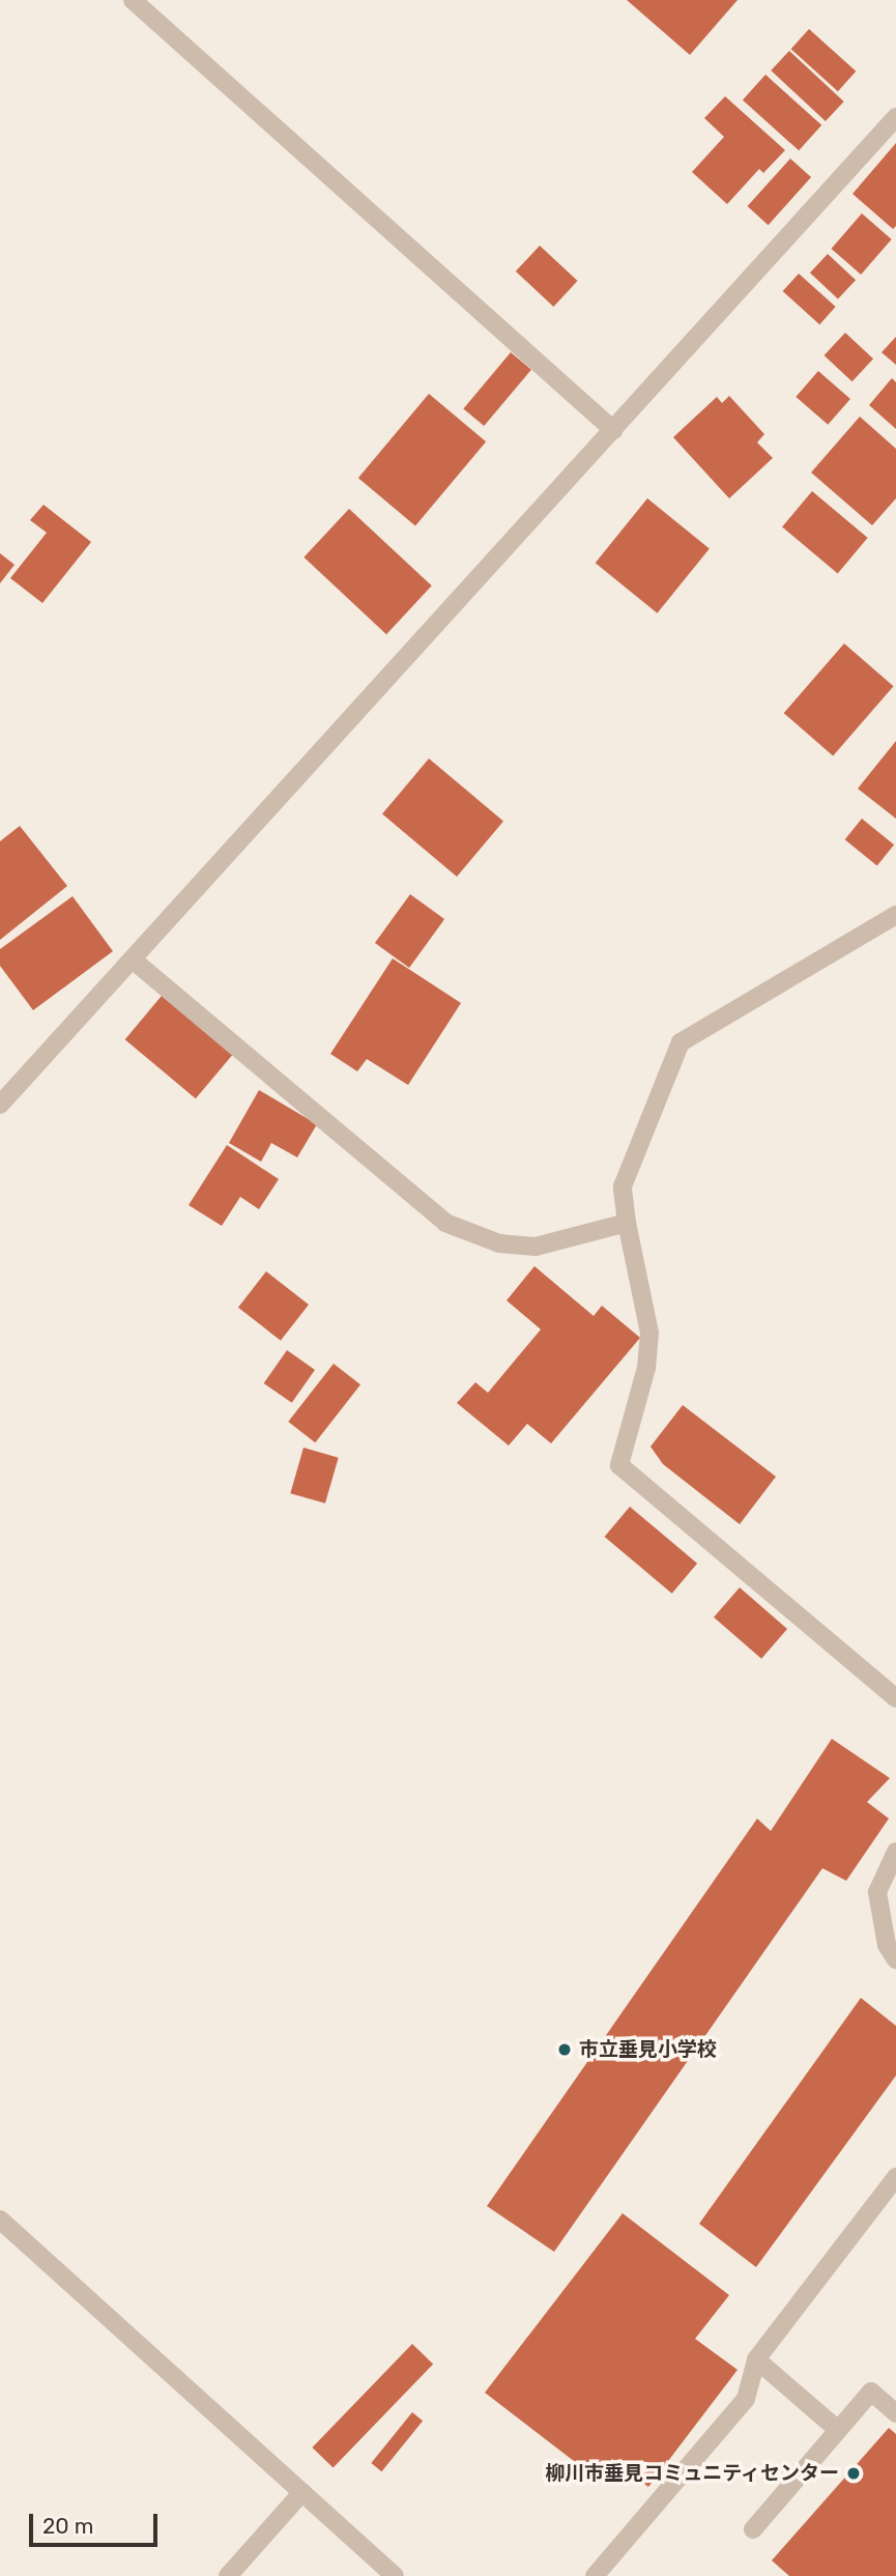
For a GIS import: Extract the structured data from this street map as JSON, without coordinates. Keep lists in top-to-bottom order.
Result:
{
  "places": ["市立垂見小学校", "柳川市垂見コミュニティセンター"],
  "scale_bar": "20 m"
}
